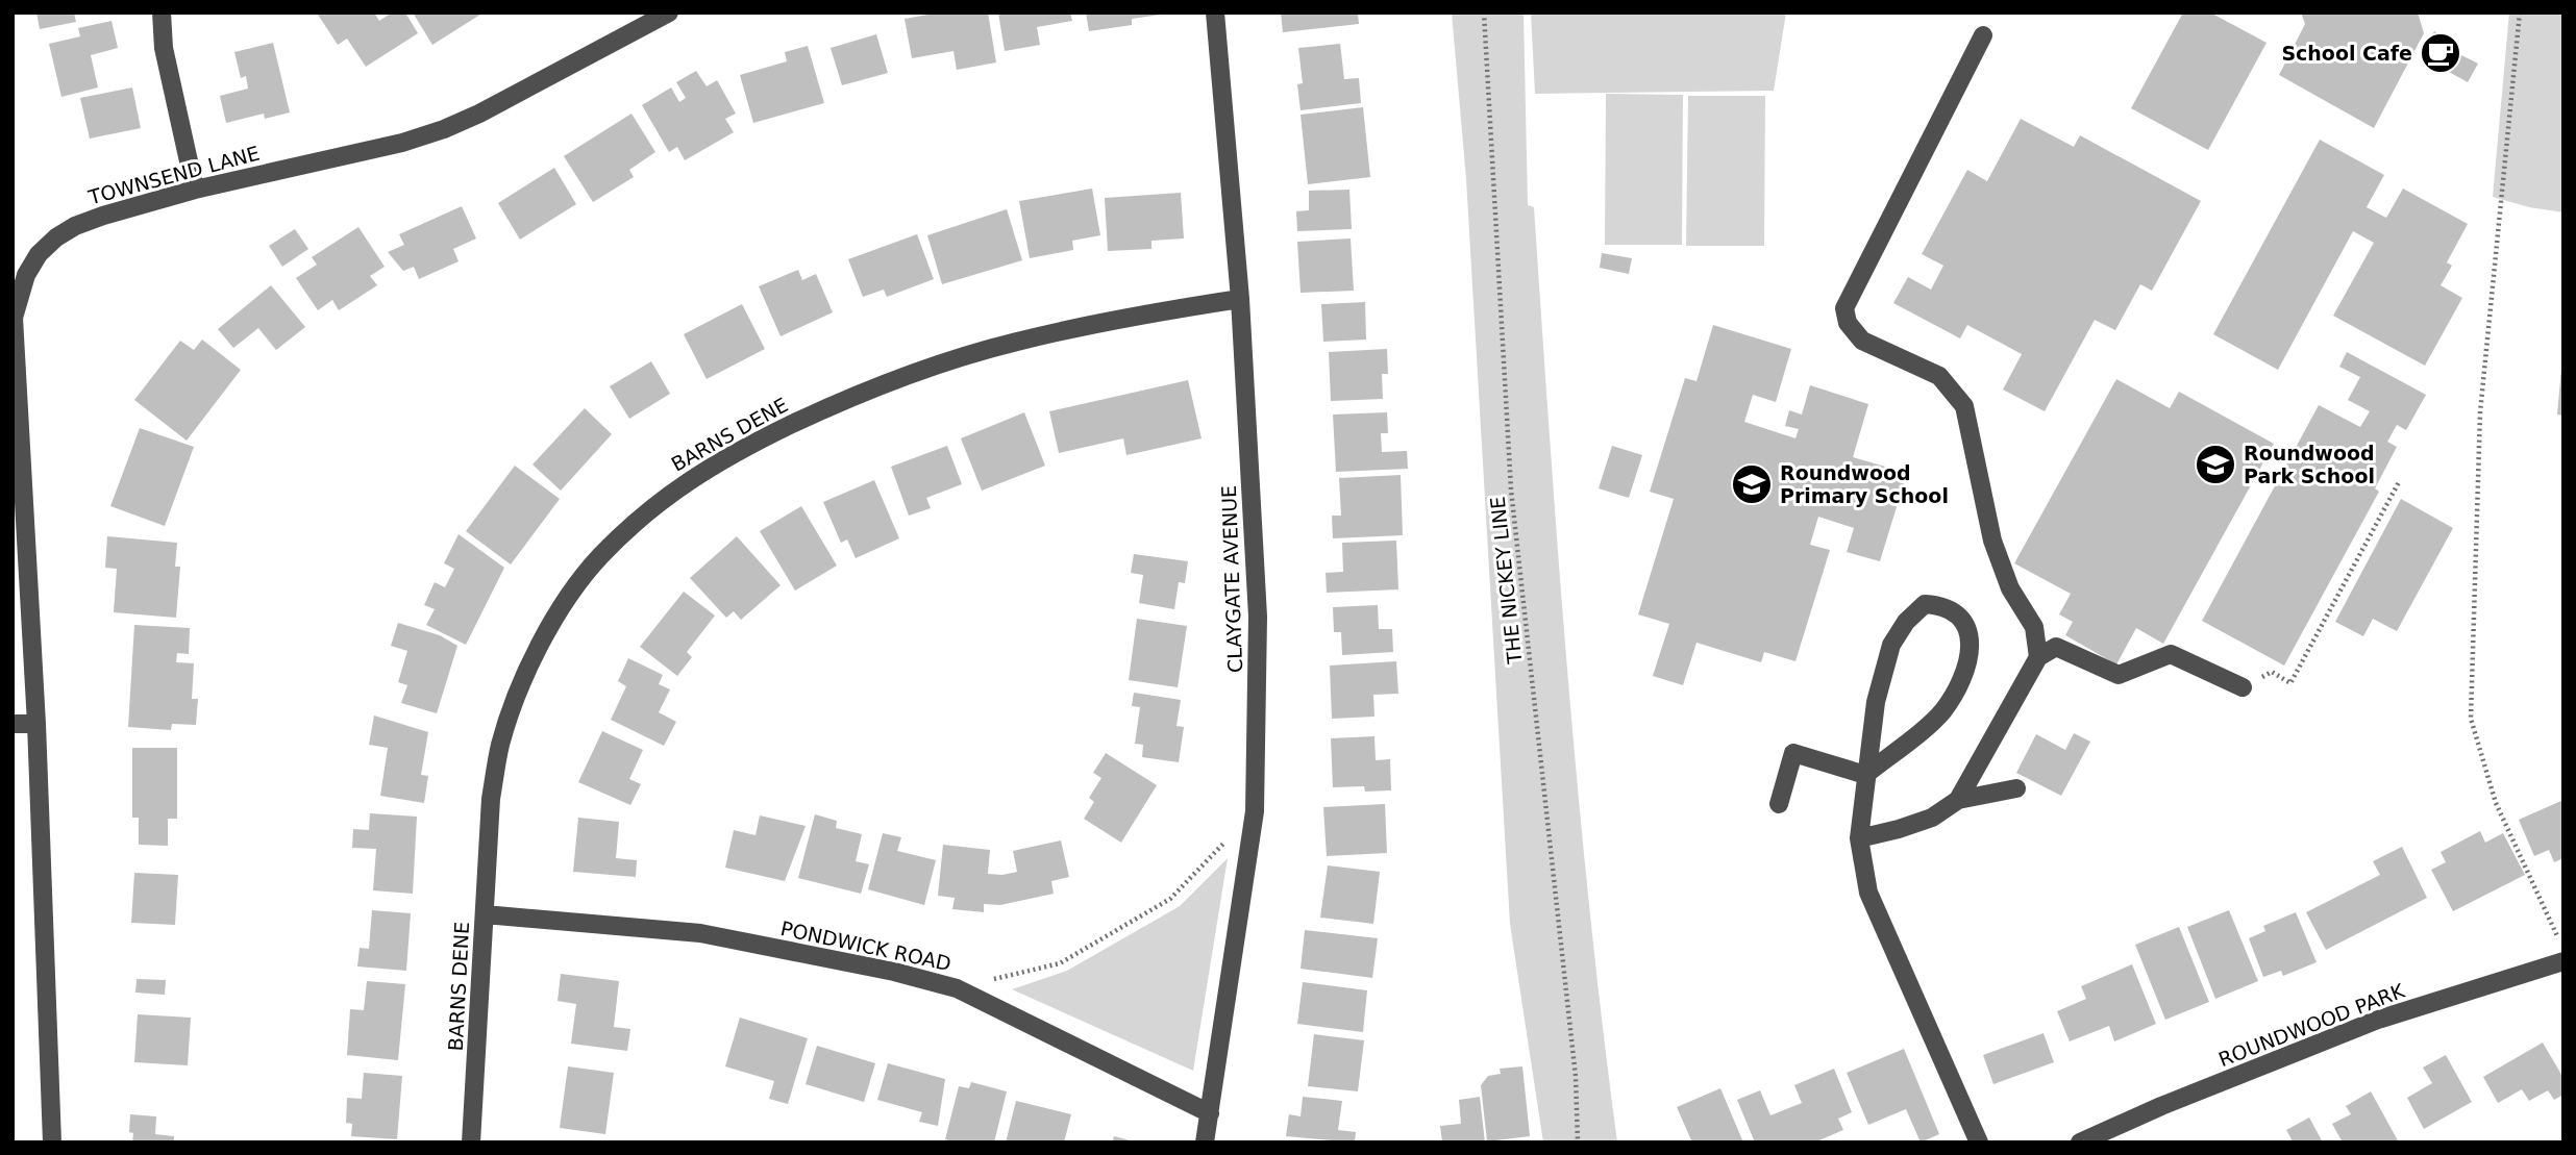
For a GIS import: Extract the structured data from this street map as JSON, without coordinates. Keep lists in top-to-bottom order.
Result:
{
  "streets": {
    "street": [
      "TOWNSEND LANE",
      "BARNS DENE",
      "CLAYGATE AVENUE",
      "PONDWICK ROAD",
      "ROUNDWOOD PARK"
    ],
    "path": ["THE NICKEY LINE"]
  },
  "crossings": [
    ["BARNS DENE", "CLAYGATE AVENUE"],
    ["BARNS DENE", "PONDWICK ROAD"],
    ["CLAYGATE AVENUE", "PONDWICK ROAD"]
  ],
  "places": {
    "cafe": ["School Cafe"],
    "school or university": ["Roundwood Park School", "Roundwood Primary School"]
  }
}
